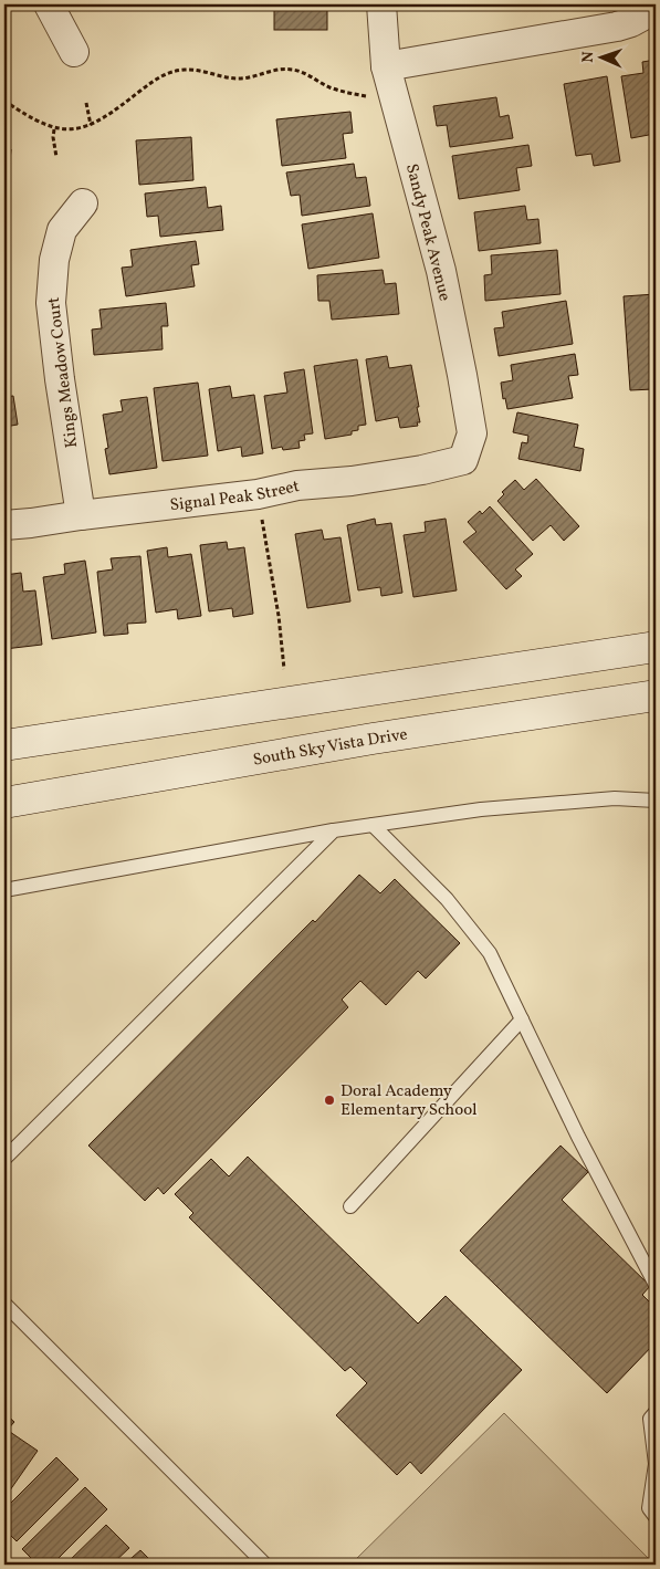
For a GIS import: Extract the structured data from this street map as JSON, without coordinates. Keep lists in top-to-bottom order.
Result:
{
  "streets": {
    "main road": ["South Sky Vista Drive"],
    "street": ["Sandy Peak Avenue", "Kings Meadow Court", "Signal Peak Street"]
  },
  "crossings": [
    ["Sandy Peak Avenue", "Signal Peak Street"],
    ["Kings Meadow Court", "Signal Peak Street"]
  ],
  "places": ["Doral Academy Elementary School"],
  "north": "left"
}
